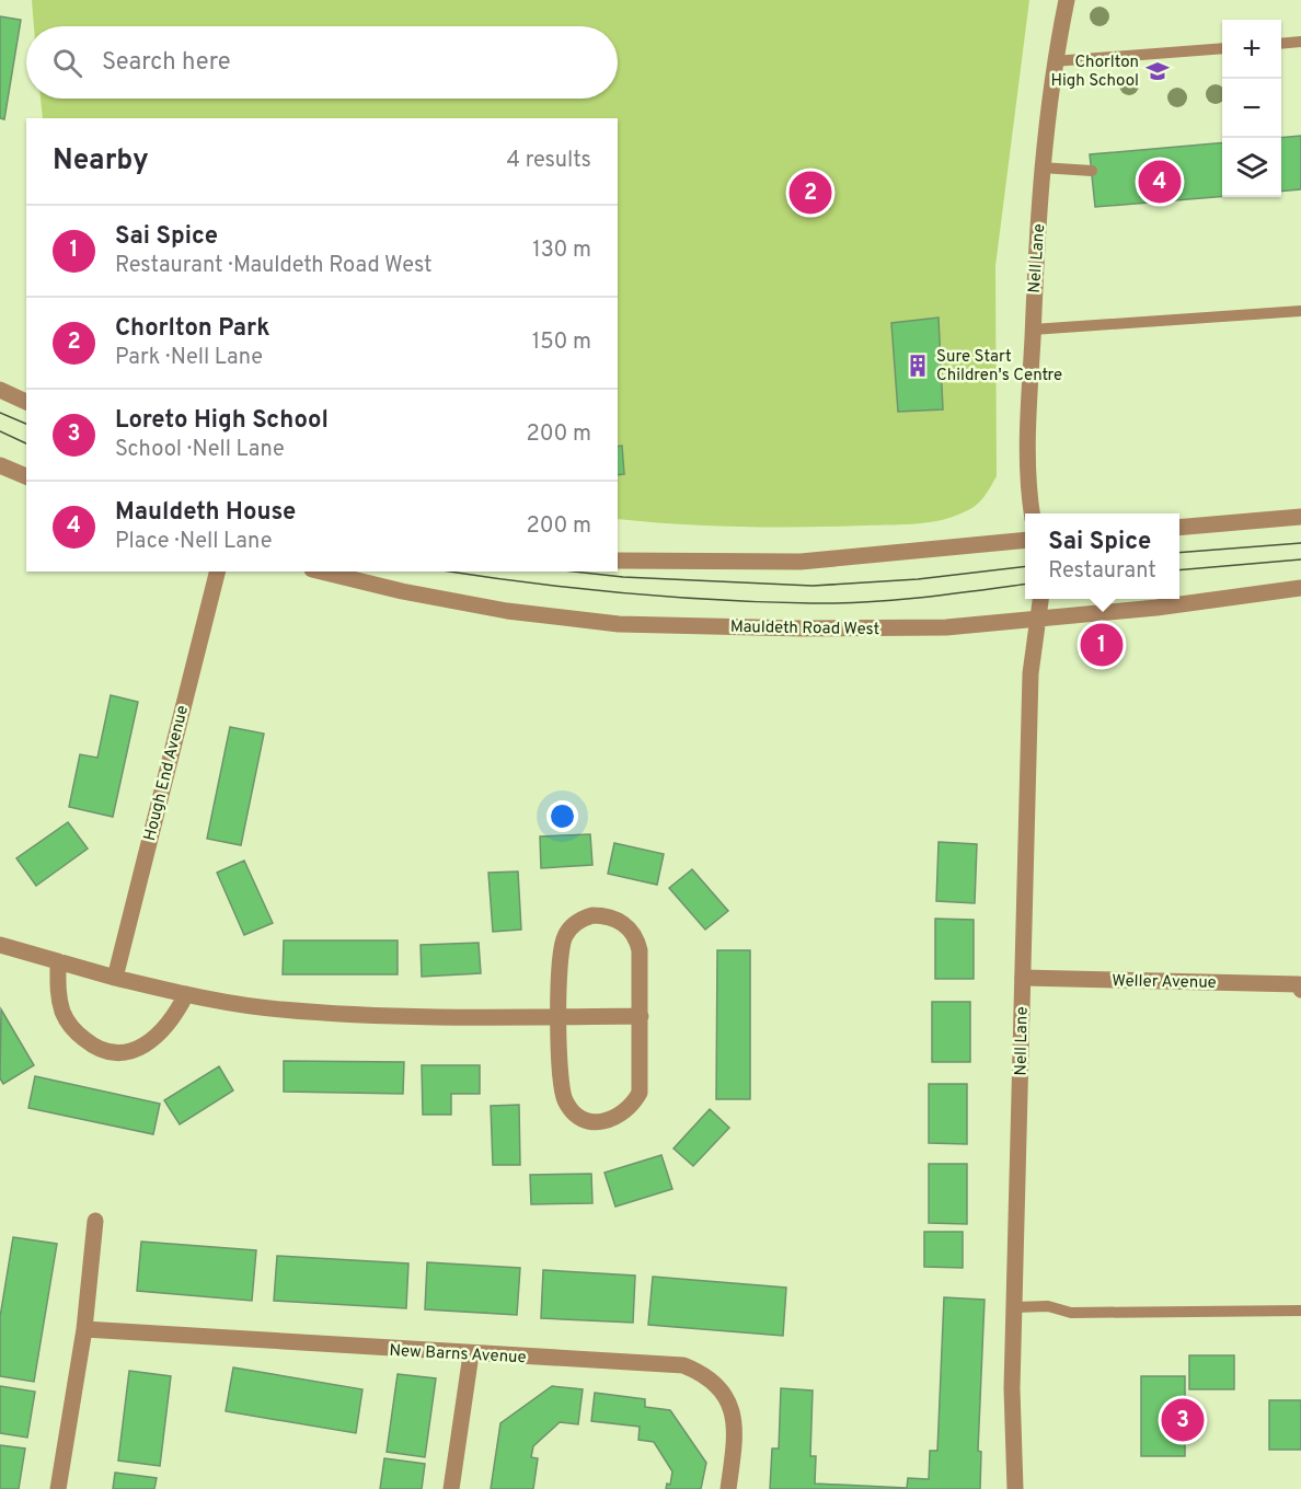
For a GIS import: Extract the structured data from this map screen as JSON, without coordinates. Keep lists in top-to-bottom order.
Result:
{
  "streets": {
    "street": [
      "Nell Lane",
      "Mauldeth Road West",
      "Hough End Avenue",
      "Weller Avenue",
      "New Barns Avenue"
    ]
  },
  "crossings": [
    ["Nell Lane", "Mauldeth Road West"],
    ["Nell Lane", "Weller Avenue"]
  ],
  "places": {
    "school or university": ["Chorlton High School"],
    "building": ["Sure Start Children's Centre"]
  },
  "page": {
    "map_buttons": ["+", "−"],
    "search": "Search here",
    "heading": ["Nearby", "4 results"],
    "pins": [
      "4",
      "2",
      "1",
      "3"
    ],
    "list": [
      {
        "mark": "1",
        "name": "Sai Spice",
        "note": "Restaurant · Mauldeth Road West",
        "value": "130 m"
      },
      {
        "mark": "2",
        "name": "Chorlton Park",
        "note": "Park · Nell Lane",
        "value": "150 m"
      },
      {
        "mark": "3",
        "name": "Loreto High School",
        "note": "School · Nell Lane",
        "value": "200 m"
      },
      {
        "mark": "4",
        "name": "Mauldeth House",
        "note": "Place · Nell Lane",
        "value": "200 m"
      }
    ],
    "popup": ["Sai Spice", "Restaurant"]
  }
}
